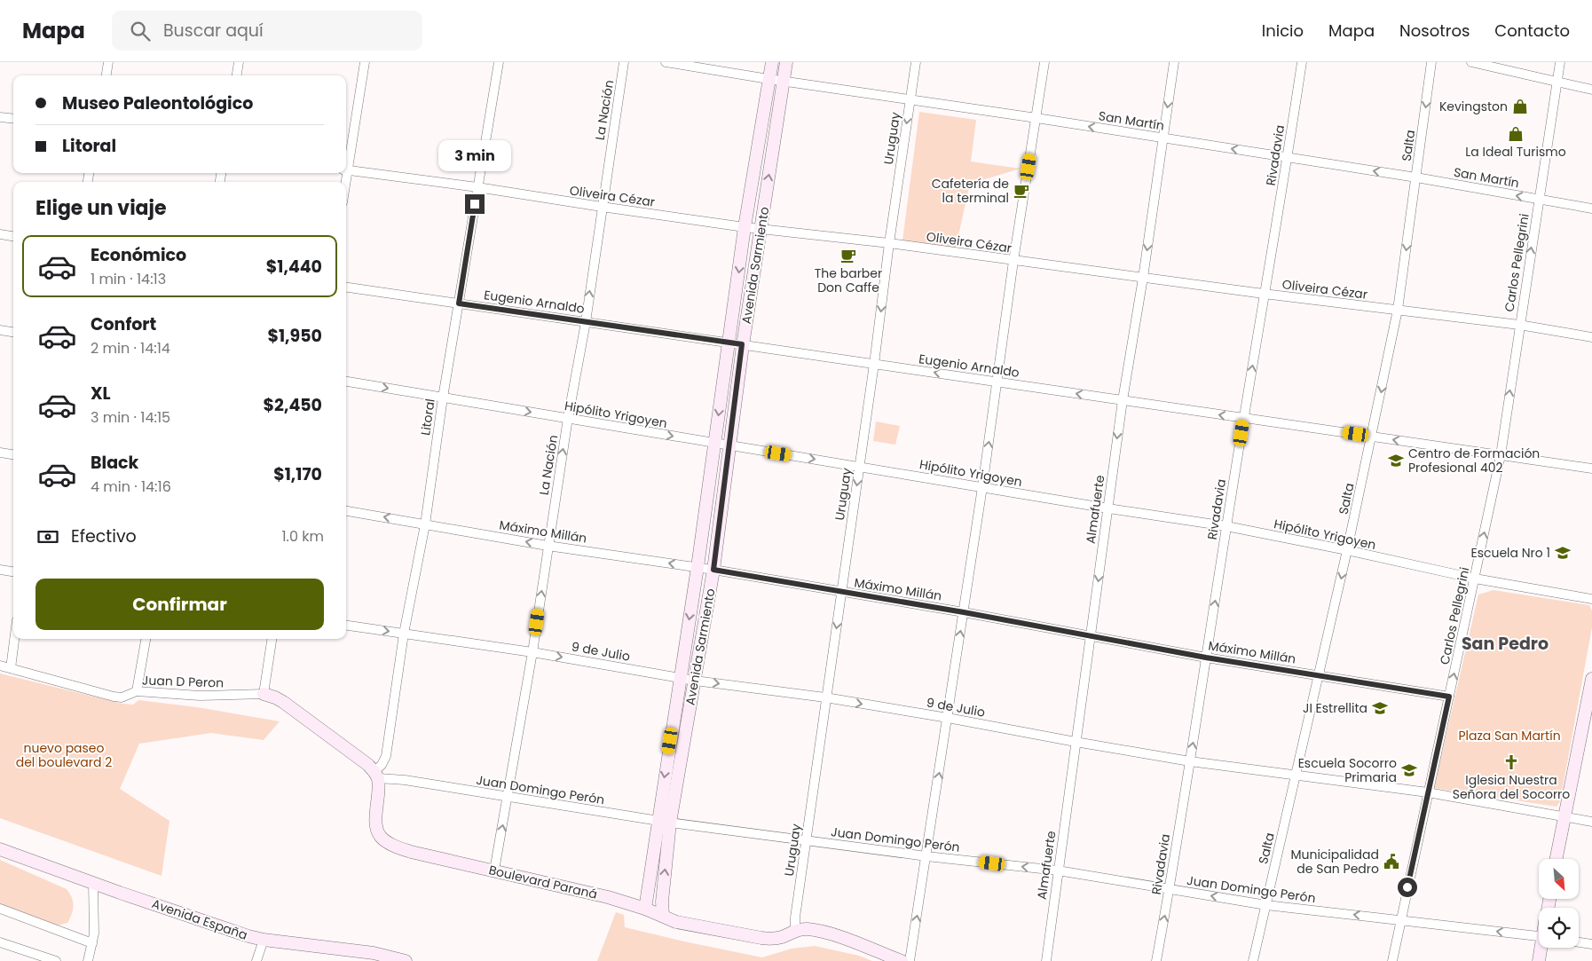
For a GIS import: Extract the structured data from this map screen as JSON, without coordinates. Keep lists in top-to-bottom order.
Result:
{
  "streets": {
    "main road": ["Avenida Sarmiento", "Boulevard Paraná", "Avenida España"],
    "street": [
      "La Nación",
      "San Martín",
      "Uruguay",
      "Salta",
      "Rivadavia",
      "Oliveira Cézar",
      "Carlos Pellegrini",
      "Eugenio Arnaldo",
      "Hipólito Yrigoyen",
      "Litoral",
      "Almafuerte",
      "Máximo Millán",
      "9 de Julio",
      "Juan D Peron",
      "Juan Domingo Perón"
    ]
  },
  "crossings": [
    ["La Nación", "Oliveira Cézar"],
    ["La Nación", "Eugenio Arnaldo"],
    ["La Nación", "Hipólito Yrigoyen"],
    ["La Nación", "Máximo Millán"],
    ["La Nación", "9 de Julio"],
    ["La Nación", "Juan Domingo Perón"],
    ["La Nación", "Boulevard Paraná"],
    ["San Martín", "Uruguay"],
    ["San Martín", "Salta"],
    ["San Martín", "Rivadavia"],
    ["San Martín", "Carlos Pellegrini"],
    ["San Martín", "Avenida Sarmiento"],
    ["San Martín", "Almafuerte"],
    ["Uruguay", "Oliveira Cézar"],
    ["Uruguay", "Eugenio Arnaldo"],
    ["Uruguay", "Hipólito Yrigoyen"],
    ["Uruguay", "Máximo Millán"],
    ["Uruguay", "9 de Julio"],
    ["Uruguay", "Juan Domingo Perón"],
    ["Uruguay", "Boulevard Paraná"],
    ["Salta", "Oliveira Cézar"],
    ["Salta", "Eugenio Arnaldo"],
    ["Salta", "Hipólito Yrigoyen"],
    ["Salta", "Máximo Millán"],
    ["Salta", "9 de Julio"],
    ["Salta", "Juan Domingo Perón"],
    ["Rivadavia", "Oliveira Cézar"],
    ["Rivadavia", "Eugenio Arnaldo"],
    ["Rivadavia", "Hipólito Yrigoyen"],
    ["Rivadavia", "Máximo Millán"],
    ["Rivadavia", "9 de Julio"],
    ["Rivadavia", "Juan Domingo Perón"],
    ["Oliveira Cézar", "Carlos Pellegrini"],
    ["Oliveira Cézar", "Avenida Sarmiento"],
    ["Oliveira Cézar", "Litoral"],
    ["Oliveira Cézar", "Almafuerte"],
    ["Carlos Pellegrini", "Eugenio Arnaldo"],
    ["Carlos Pellegrini", "Hipólito Yrigoyen"],
    ["Carlos Pellegrini", "Máximo Millán"],
    ["Carlos Pellegrini", "9 de Julio"],
    ["Carlos Pellegrini", "Juan Domingo Perón"],
    ["Avenida Sarmiento", "Eugenio Arnaldo"],
    ["Avenida Sarmiento", "Hipólito Yrigoyen"],
    ["Avenida Sarmiento", "Máximo Millán"],
    ["Avenida Sarmiento", "9 de Julio"],
    ["Avenida Sarmiento", "Juan Domingo Perón"],
    ["Avenida Sarmiento", "Boulevard Paraná"],
    ["Eugenio Arnaldo", "Litoral"],
    ["Eugenio Arnaldo", "Almafuerte"],
    ["Hipólito Yrigoyen", "Litoral"],
    ["Hipólito Yrigoyen", "Almafuerte"],
    ["Litoral", "Máximo Millán"],
    ["Litoral", "9 de Julio"],
    ["Litoral", "Juan Domingo Perón"],
    ["Litoral", "Boulevard Paraná"],
    ["Almafuerte", "Máximo Millán"],
    ["Almafuerte", "9 de Julio"],
    ["Almafuerte", "Juan Domingo Perón"],
    ["Juan Domingo Perón", "Boulevard Paraná"]
  ],
  "one_way": [
    "La Nación",
    "San Martín",
    "Uruguay",
    "Salta",
    "Rivadavia",
    "Carlos Pellegrini",
    "Eugenio Arnaldo",
    "Hipólito Yrigoyen",
    "Almafuerte",
    "9 de Julio",
    "Juan Domingo Perón"
  ],
  "districts": ["San Pedro"],
  "parks": ["Plaza San Martín", "nuevo paseo del boulevard 2"],
  "places": {
    "shop": ["Kevingston", "La Ideal Turismo"],
    "cafe": ["Cafetería de la terminal", "The barber Don Caffe"],
    "school or university": [
      "Centro de Formación Profesional 402",
      "Escuela Nro 1",
      "JI Estrellita",
      "Escuela Socorro Primaria"
    ],
    "church": ["Iglesia Nuestra Señora del Socorro"],
    "public building": ["Municipalidad de San Pedro"]
  },
  "north": "bottom right",
  "page": {
    "header": "Mapa",
    "search": "Buscar aquí",
    "nav": [
      "Inicio",
      "Mapa",
      "Nosotros",
      "Contacto"
    ],
    "banner": ["Museo Paleontológico", "Litoral"],
    "bubble": "3 min",
    "heading": "Elige un viaje",
    "list": [
      {
        "name": "Económico",
        "note": "1 min · 14:13",
        "value": "$1,440"
      },
      {
        "name": "Confort",
        "note": "2 min · 14:14",
        "value": "$1,950"
      },
      {
        "name": "XL",
        "note": "3 min · 14:15",
        "value": "$2,450"
      },
      {
        "name": "Black",
        "note": "4 min · 14:16",
        "value": "$1,170"
      }
    ],
    "pay": ["Efectivo", "1.0 km"],
    "buttons": "Confirmar"
  }
}
